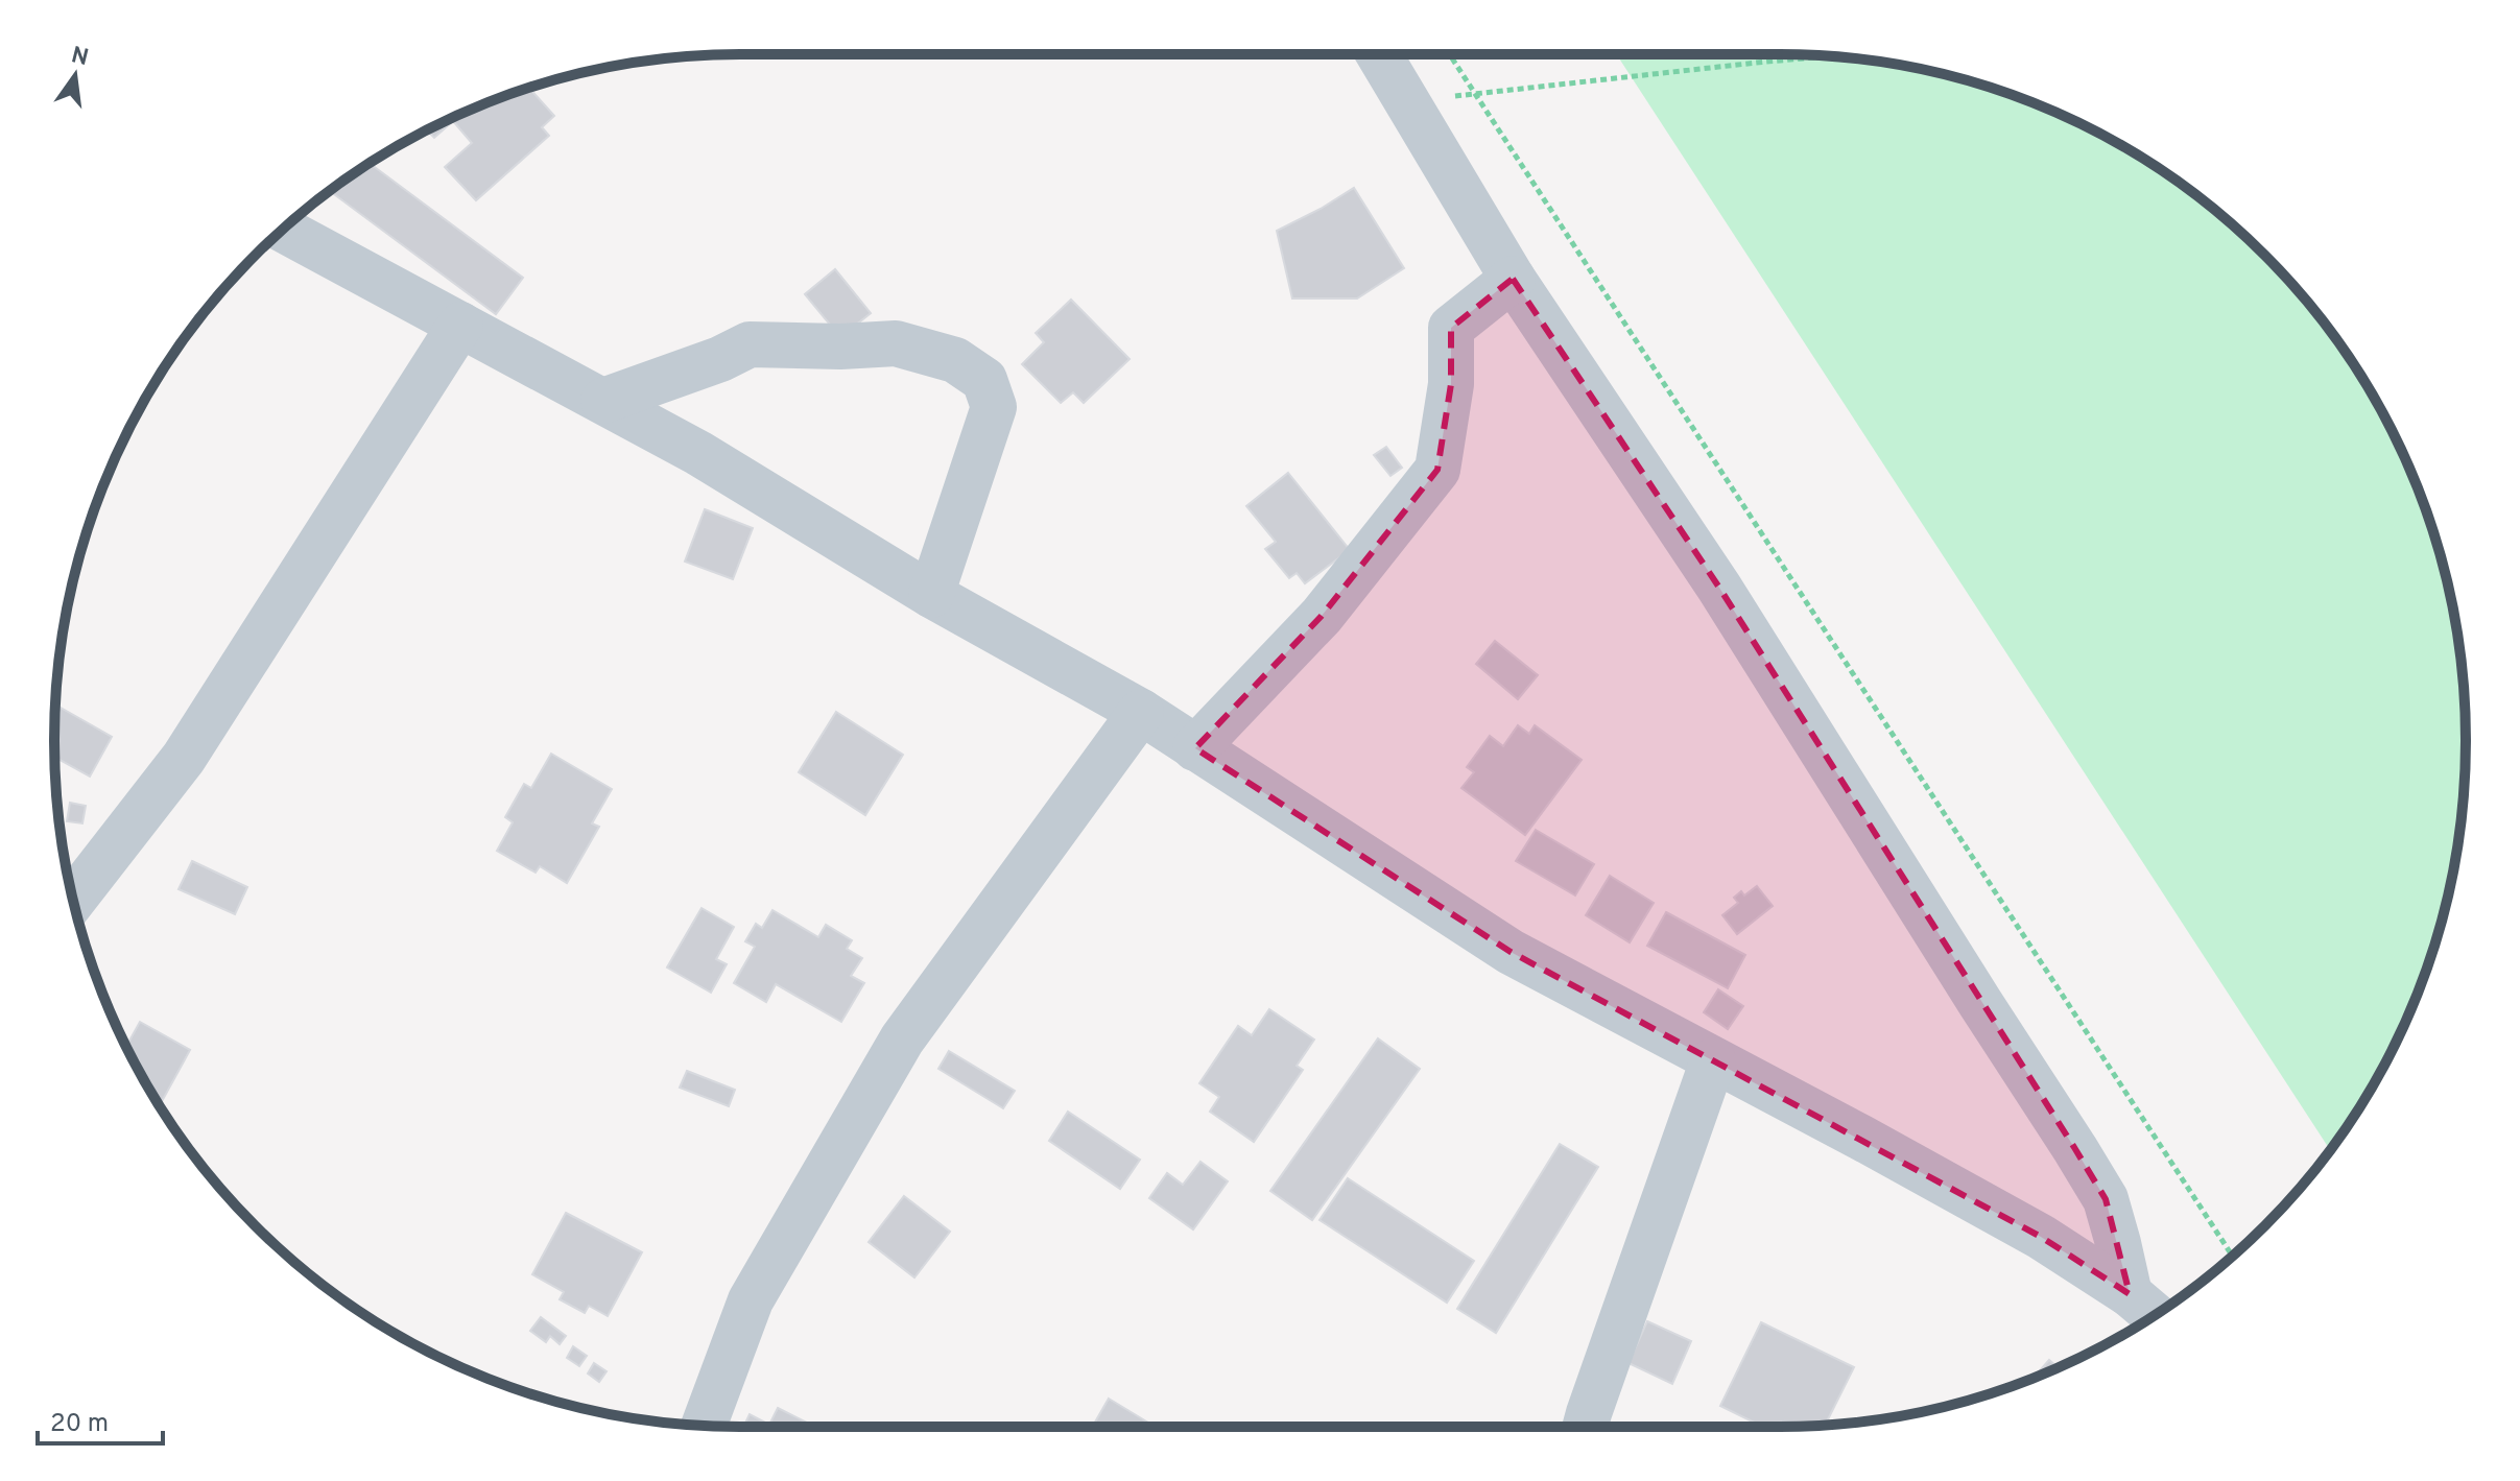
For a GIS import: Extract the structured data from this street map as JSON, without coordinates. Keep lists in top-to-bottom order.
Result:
{
  "scale_bar": "20 m",
  "north": "top"
}
